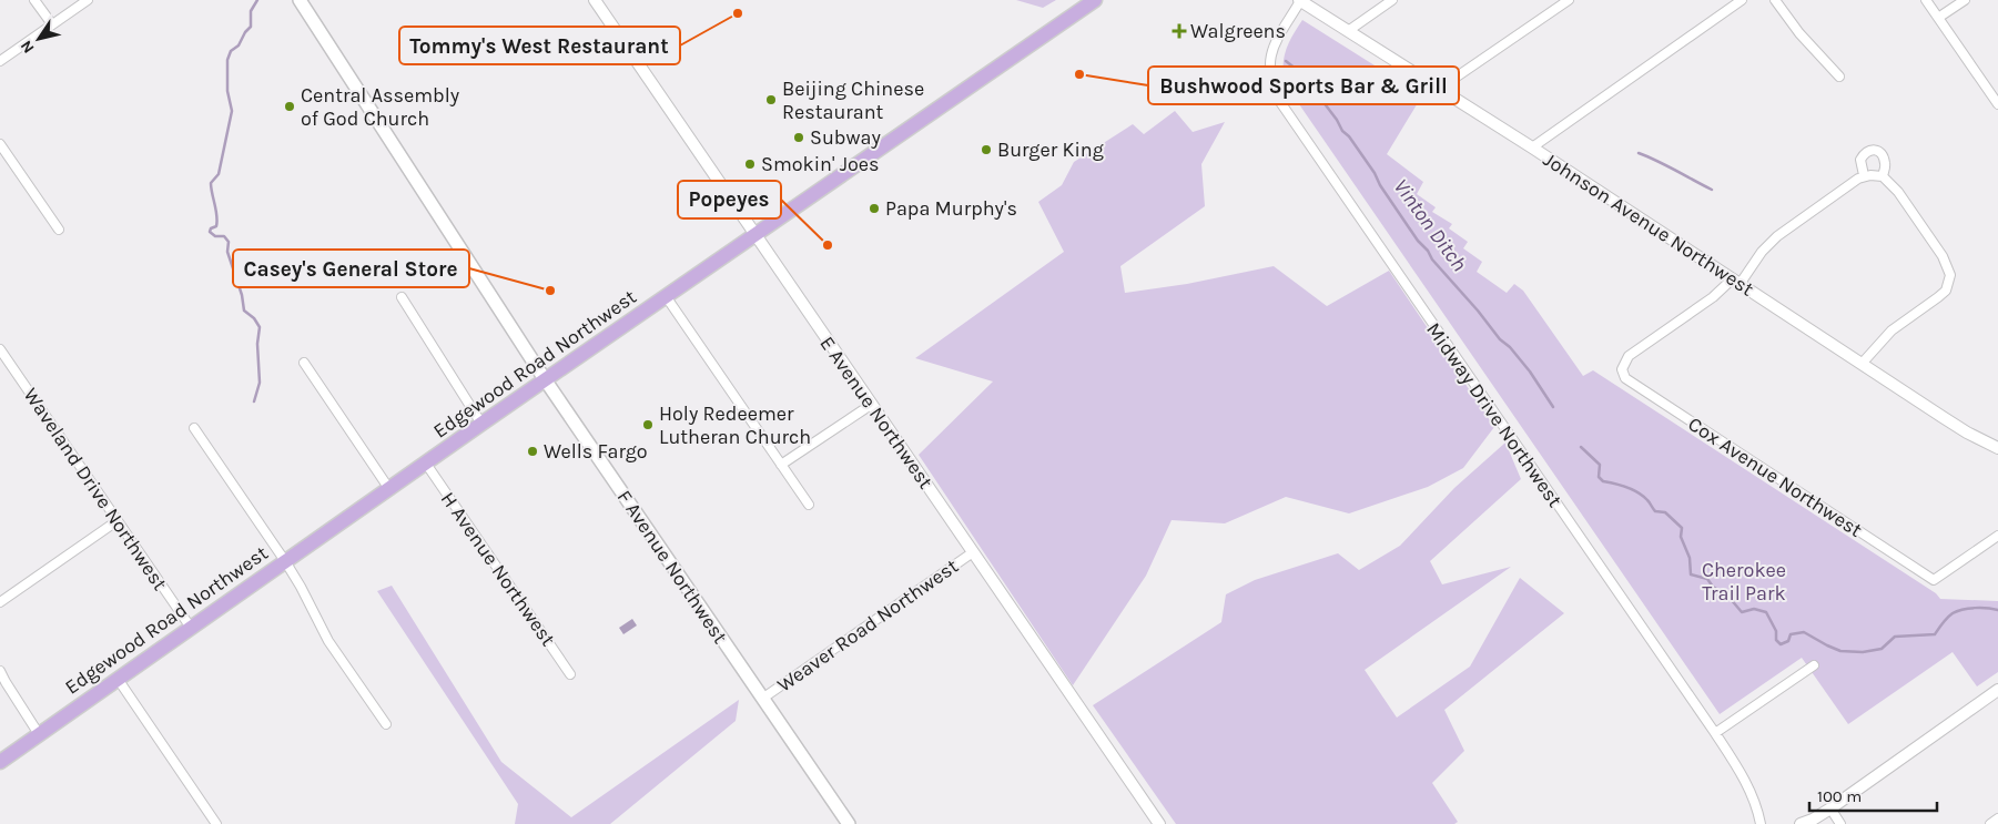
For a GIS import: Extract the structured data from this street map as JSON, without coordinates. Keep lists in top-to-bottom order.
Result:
{
  "streets": {
    "main road": ["Edgewood Road Northwest", "F Avenue Northwest"],
    "street": [
      "Johnson Avenue Northwest",
      "E Avenue Northwest",
      "Midway Drive Northwest",
      "Cox Avenue Northwest",
      "Waveland Drive Northwest",
      "H Avenue Northwest",
      "Weaver Road Northwest"
    ]
  },
  "crossings": [
    ["Johnson Avenue Northwest", "Midway Drive Northwest"],
    ["Johnson Avenue Northwest", "Cox Avenue Northwest"],
    ["Edgewood Road Northwest", "E Avenue Northwest"],
    ["Edgewood Road Northwest", "Waveland Drive Northwest"],
    ["Edgewood Road Northwest", "F Avenue Northwest"],
    ["Edgewood Road Northwest", "H Avenue Northwest"],
    ["E Avenue Northwest", "Weaver Road Northwest"],
    ["F Avenue Northwest", "Weaver Road Northwest"]
  ],
  "water": ["Vinton Ditch"],
  "parks": ["Cherokee Trail Park"],
  "places": {
    "other": [
      "Tommy's West Restaurant",
      "Bushwood Sports Bar & Grill",
      "Beijing Chinese Restaurant",
      "Central Assembly of God Church",
      "Subway",
      "Burger King",
      "Smokin' Joes",
      "Papa Murphy's",
      "Popeyes",
      "Casey's General Store",
      "Holy Redeemer Lutheran Church",
      "Wells Fargo"
    ],
    "health": ["Walgreens"]
  },
  "scale_bar": "100 m",
  "north": "bottom left"
}
